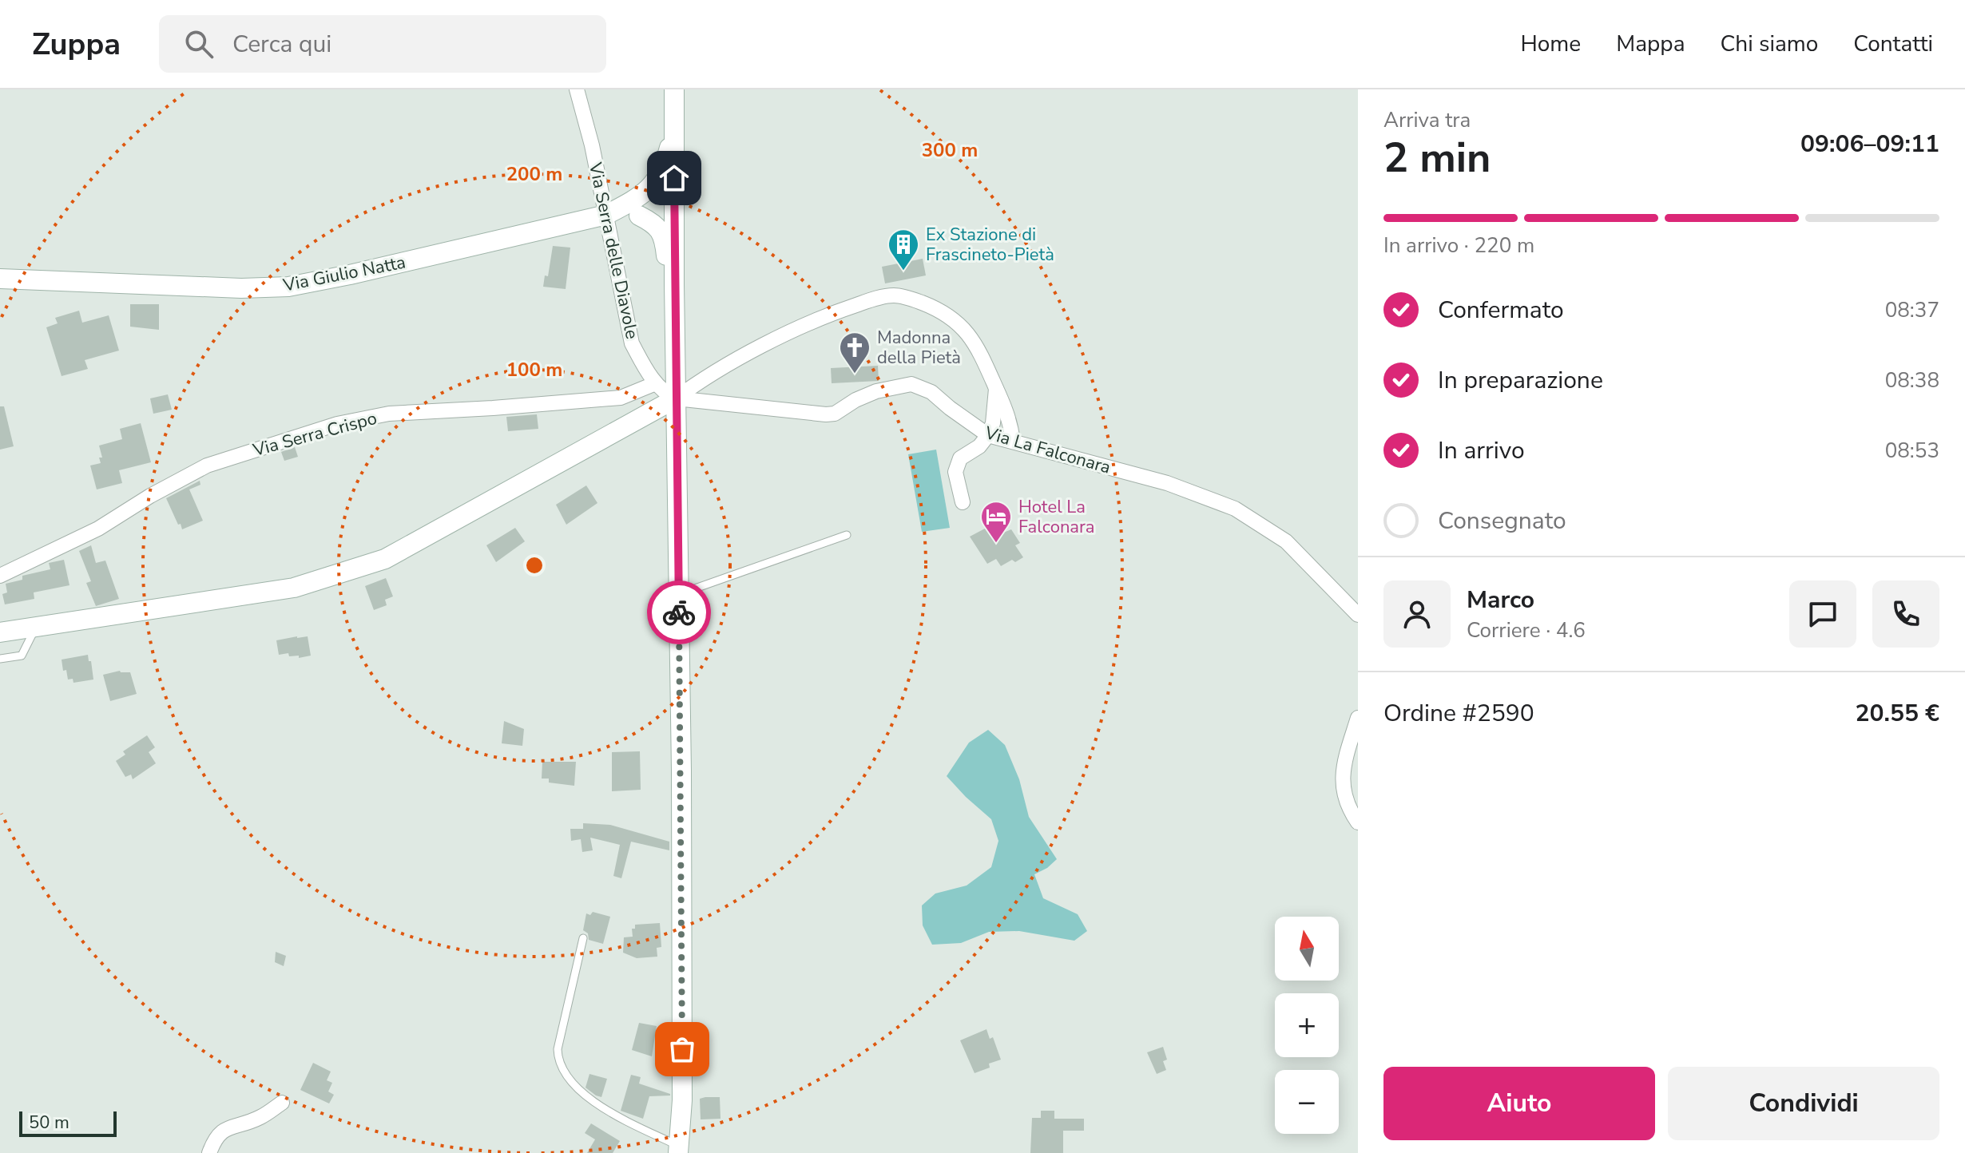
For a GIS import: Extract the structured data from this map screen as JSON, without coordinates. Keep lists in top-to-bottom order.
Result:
{
  "streets": {
    "street": [
      "Via Serra delle Diavole",
      "Via Giulio Natta",
      "Via Serra Crispo",
      "Via La Falconara"
    ]
  },
  "crossings": [
    ["Via Serra delle Diavole", "Via Giulio Natta"],
    ["Via Serra delle Diavole", "Via Serra Crispo"],
    ["Via Serra delle Diavole", "Via La Falconara"]
  ],
  "places": {
    "building": ["Ex Stazione di Frascineto-Pietà"],
    "church": ["Madonna della Pietà"],
    "hotel": ["Hotel La Falconara"]
  },
  "scale_bar": "50 m",
  "north": "top",
  "page": {
    "header": "Zuppa",
    "search": "Cerca qui",
    "nav": [
      "Home",
      "Mappa",
      "Chi siamo",
      "Contatti"
    ],
    "heading": ["2 min", "Arriva tra", "09:06–09:11"],
    "panel": [
      "Marco",
      "Corriere · 4.6",
      "Ordine #2590",
      "20.55 €"
    ],
    "bar": "In arrivo · 220 m",
    "list": [
      ["Confermato", "08:37"],
      ["In preparazione", "08:38"],
      ["In arrivo", "08:53"],
      "Consegnato"
    ],
    "map_buttons": ["+", "−"],
    "buttons": ["Aiuto", "Condividi"],
    "scale": "50 m"
  },
  "rings": ["300 m", "200 m", "100 m"]
}
